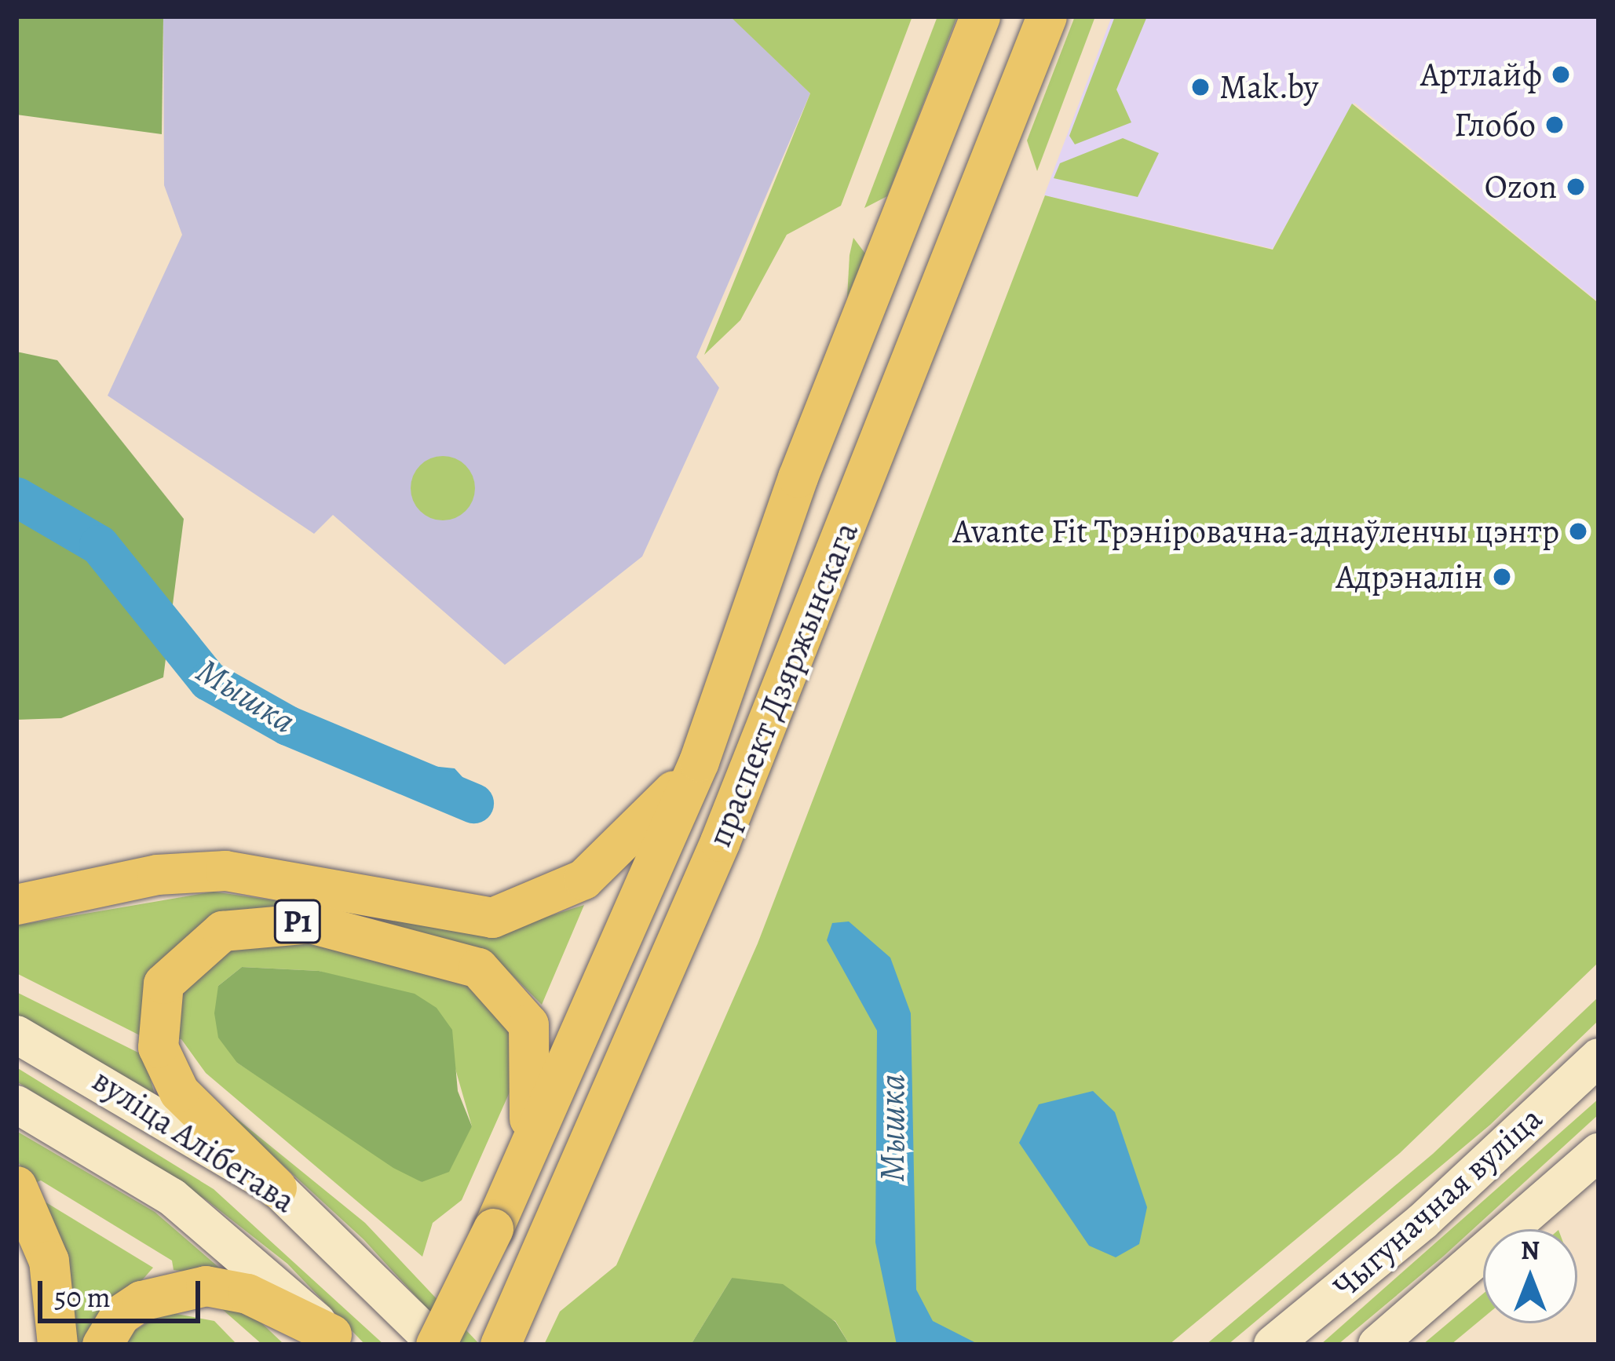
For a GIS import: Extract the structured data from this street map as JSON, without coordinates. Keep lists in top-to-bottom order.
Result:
{
  "streets": {
    "main road": [
      "праспект Дзяржынскага",
      "Р1",
      "вуліца Алібегава",
      "Чыгуначная вуліца"
    ]
  },
  "crossings": [
    ["праспект Дзяржынскага", "Р1"],
    ["праспект Дзяржынскага", "вуліца Алібегава"],
    ["Р1", "вуліца Алібегава"]
  ],
  "water": ["Мышка"],
  "places": [
    "Артлайф",
    "Mak.by",
    "Глобо",
    "Ozon",
    "Avante Fit Трэніровачна-аднаўленчы цэнтр",
    "Адрэналін"
  ],
  "scale_bar": "50 m",
  "north": "top"
}
